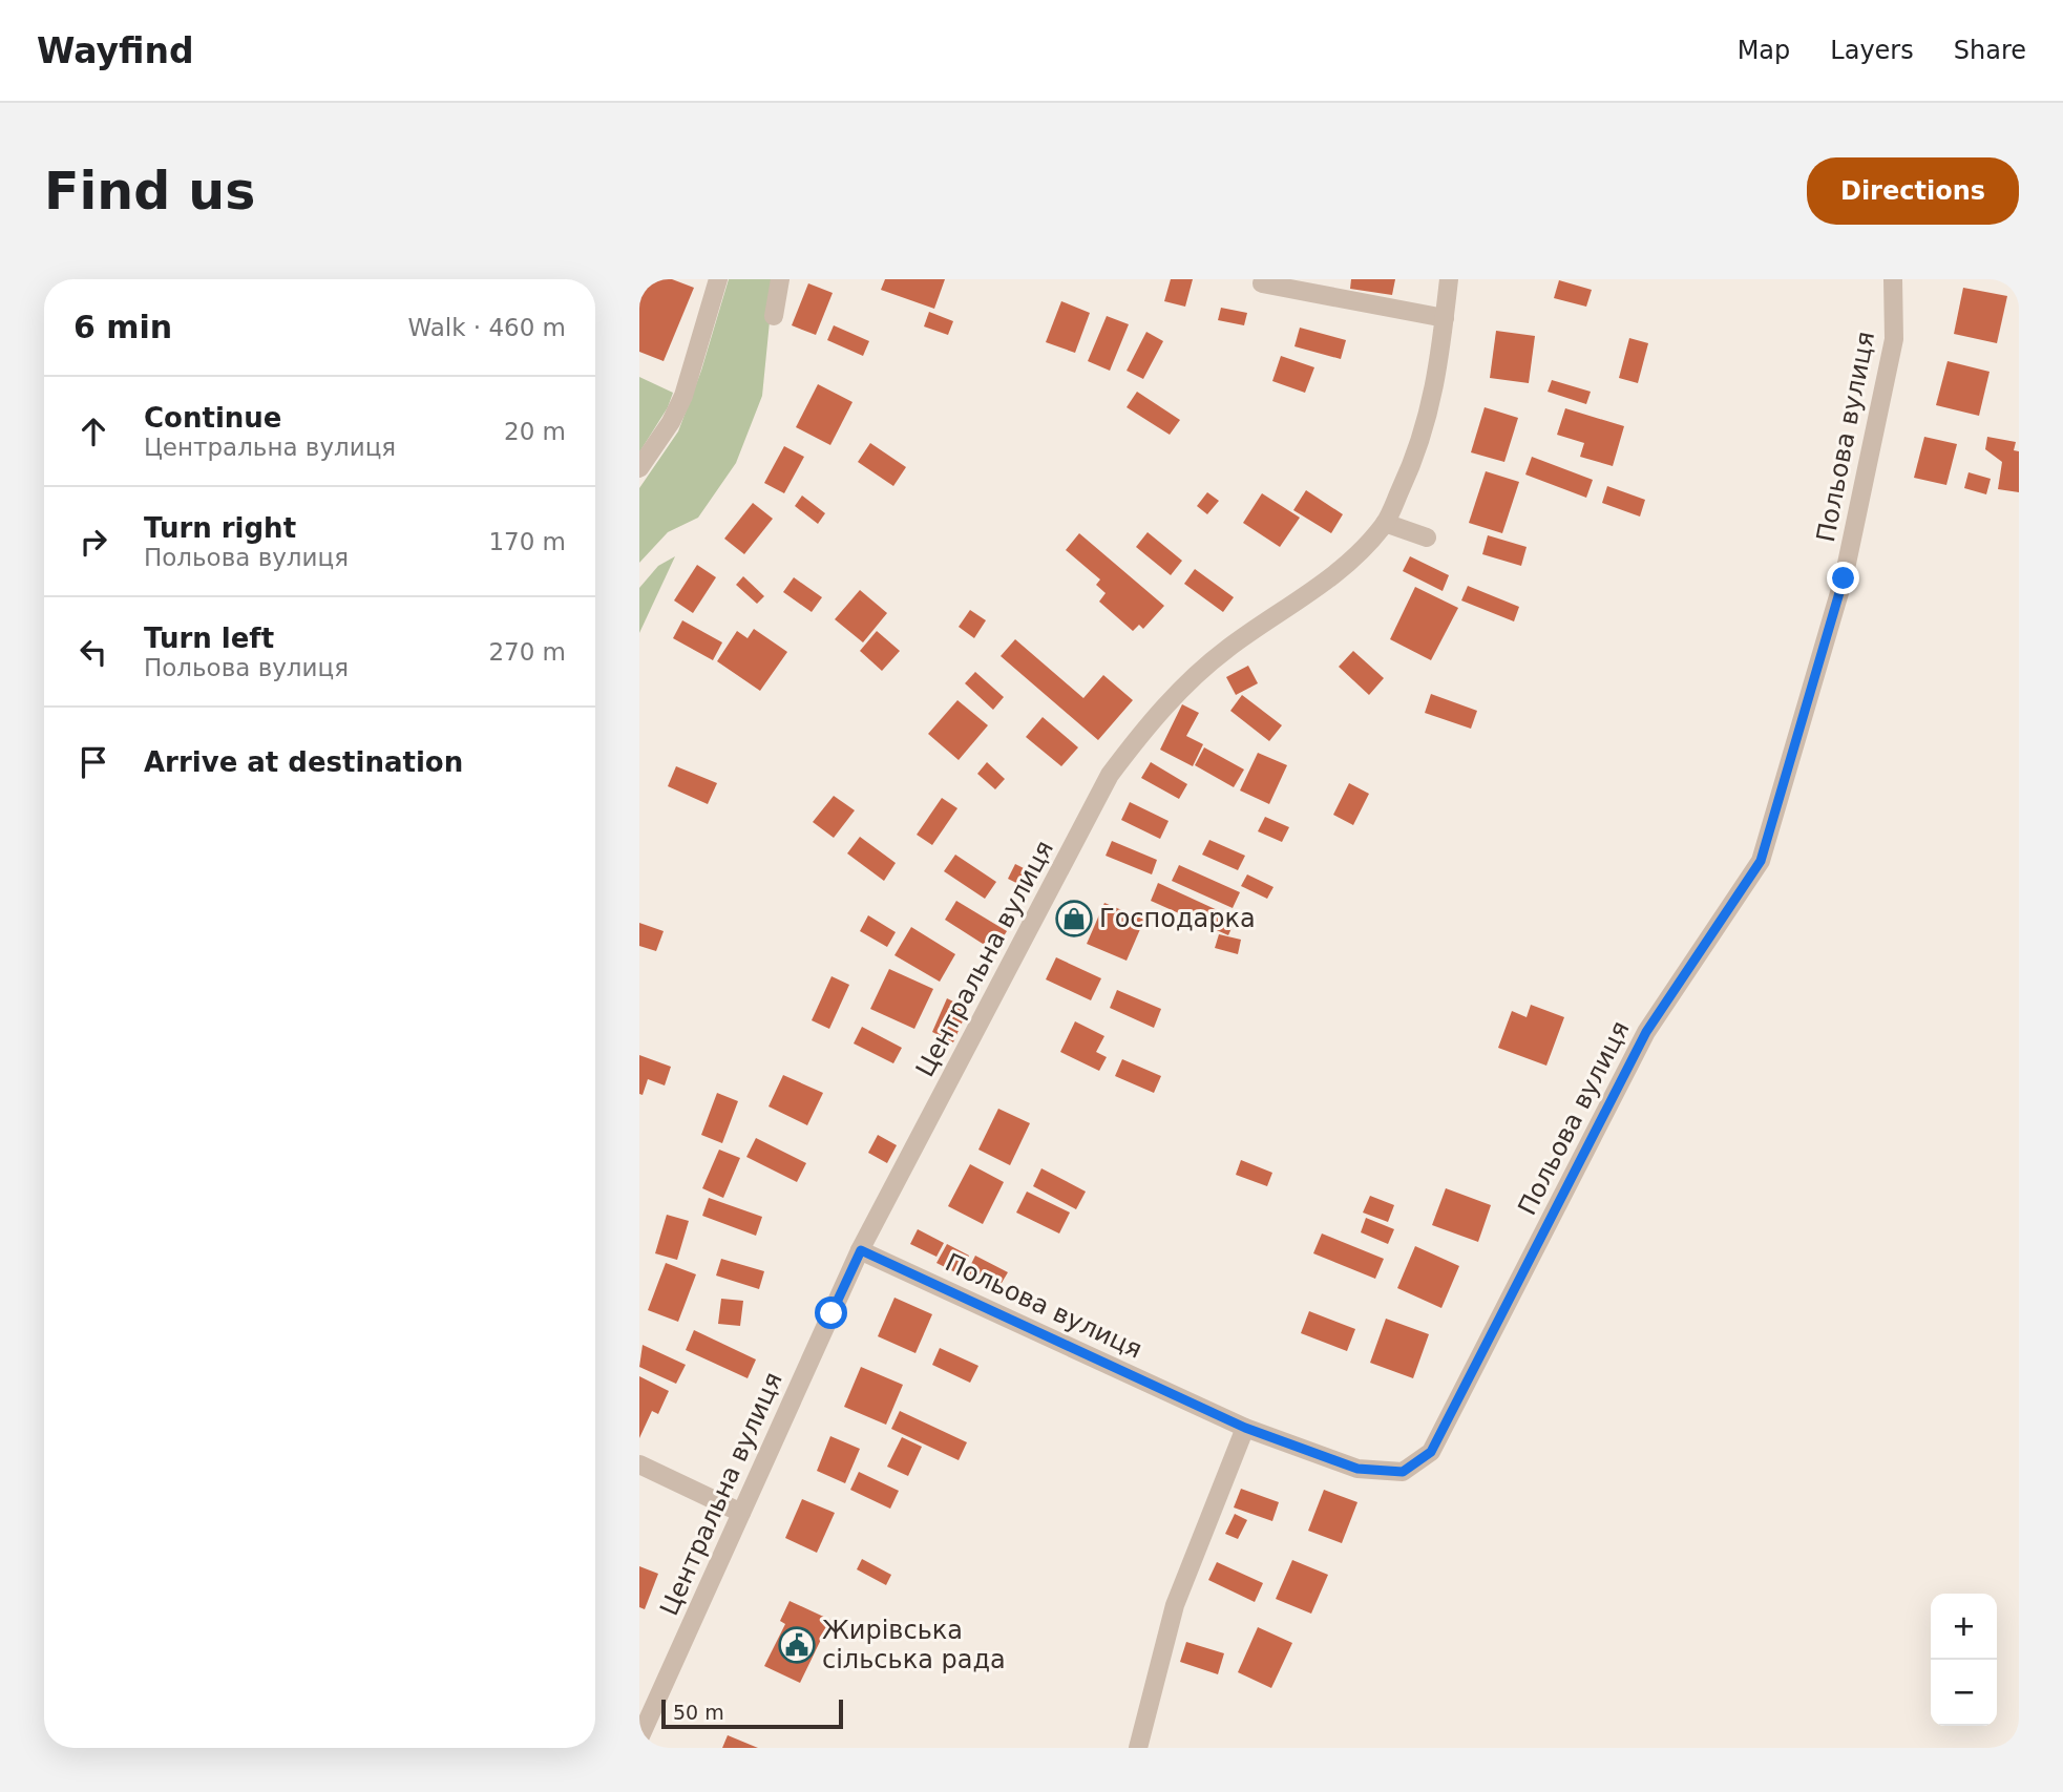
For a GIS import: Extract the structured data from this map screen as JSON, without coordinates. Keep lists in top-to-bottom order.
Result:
{
  "streets": {
    "street": ["Польова вулиця", "Центральна вулиця"]
  },
  "crossings": [
    ["Польова вулиця", "Центральна вулиця"]
  ],
  "places": {
    "shop": ["Господарка"],
    "public building": ["Жирівська сільська рада"]
  },
  "scale_bar": "50 m",
  "page": {
    "header": "Wayfind",
    "nav": ["Map", "Layers", "Share"],
    "buttons": "Directions",
    "title": "Find us",
    "heading": ["6 min", "Walk · 460 m"],
    "list": [
      ["Continue", "Центральна вулиця", "20 m"],
      ["Turn right", "Польова вулиця", "170 m"],
      ["Turn left", "Польова вулиця", "270 m"],
      "Arrive at destination"
    ],
    "map_buttons": ["+", "−"],
    "scale": "50 m"
  }
}
